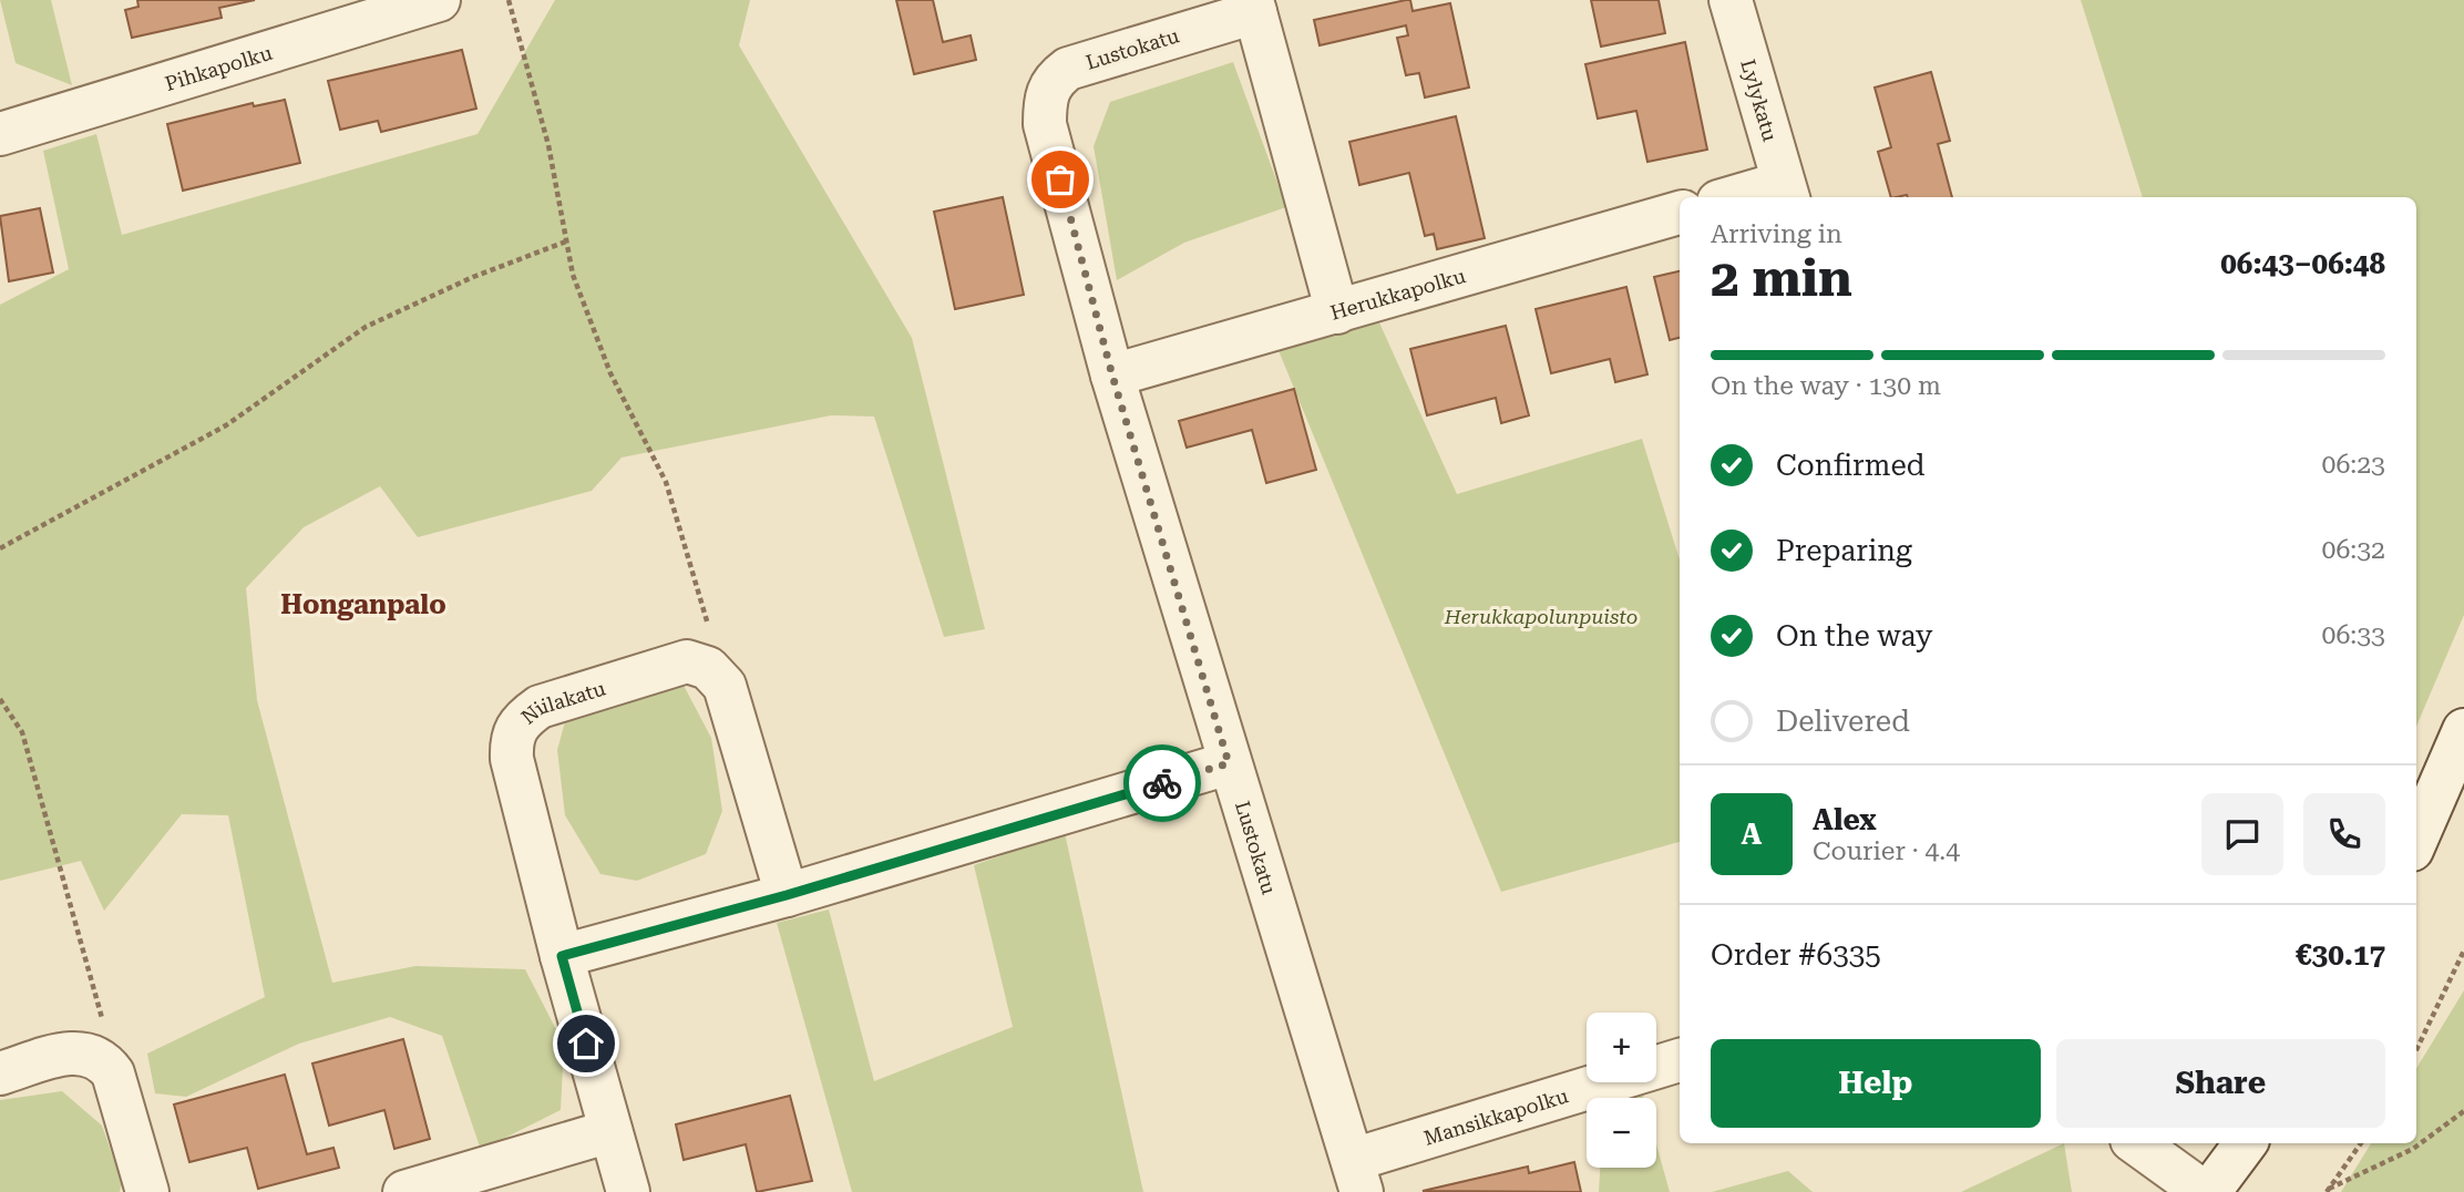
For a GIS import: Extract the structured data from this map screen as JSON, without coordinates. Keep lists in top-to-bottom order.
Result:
{
  "streets": {
    "street": [
      "Lustokatu",
      "Pihkapolku",
      "Lylykatu",
      "Herukkapolku",
      "Niilakatu",
      "Mansikkapolku"
    ]
  },
  "crossings": [
    ["Lustokatu", "Herukkapolku"],
    ["Lustokatu", "Mansikkapolku"]
  ],
  "districts": ["Honganpalo"],
  "parks": ["Herukkapolunpuisto"],
  "page": {
    "heading": ["2 min", "Arriving in", "06:43–06:48"],
    "panel": [
      "Alex",
      "Courier · 4.4",
      "Order #6335",
      "€30.17"
    ],
    "bar": "On the way · 130 m",
    "list": [
      ["Confirmed", "06:23"],
      ["Preparing", "06:32"],
      ["On the way", "06:33"],
      "Delivered"
    ],
    "round": "A",
    "map_buttons": ["+", "−"],
    "buttons": ["Help", "Share"]
  }
}
